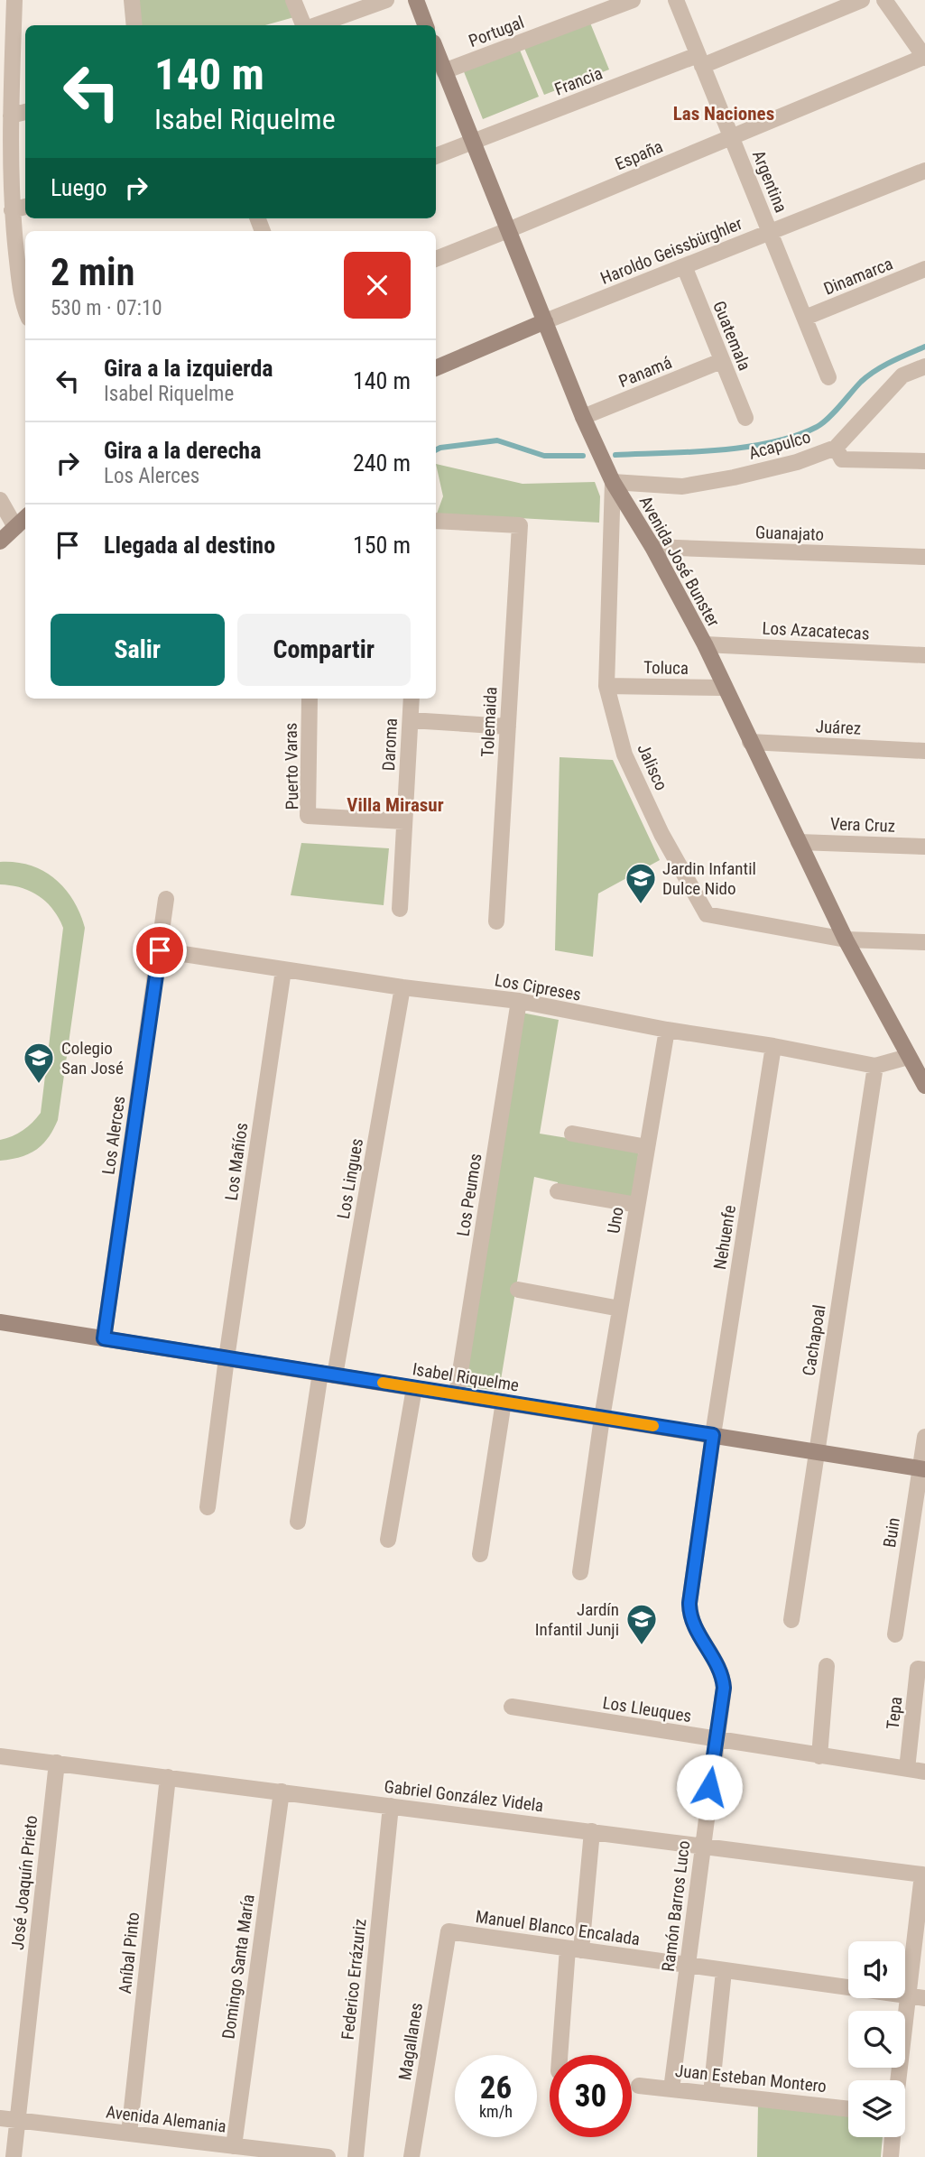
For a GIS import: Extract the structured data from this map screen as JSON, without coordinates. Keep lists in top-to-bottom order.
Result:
{
  "streets": {
    "street": [
      "Portugal",
      "Francia",
      "España",
      "Argentina",
      "Haroldo Geissbürghler",
      "Dinamarca",
      "Guatemala",
      "Panamá",
      "Acapulco",
      "Guanajato",
      "Avenida José Bunster",
      "Los Azacatecas",
      "Toluca",
      "Tolemaida",
      "Juárez",
      "Daroma",
      "Puerto Varas",
      "Jalisco",
      "Vera Cruz",
      "Los Cipreses",
      "Los Alerces",
      "Los Mañíos",
      "Los Lingues",
      "Los Peumos",
      "Uno",
      "Nehuenfe",
      "Cachapoal",
      "Isabel Riquelme",
      "Buin",
      "Los Lleuques",
      "Tepa",
      "Gabriel González Videla",
      "José Joaquín Prieto",
      "Ramón Barros Luco",
      "Manuel Blanco Encalada",
      "Aníbal Pinto",
      "Domingo Santa María",
      "Federico Errázuriz",
      "Magallanes",
      "Juan Esteban Montero",
      "Avenida Alemania"
    ]
  },
  "crossings": [
    ["Portugal", "Avenida José Bunster"],
    ["Francia", "Argentina"],
    ["Francia", "Avenida José Bunster"],
    ["España", "Argentina"],
    ["España", "Avenida José Bunster"],
    ["Argentina", "Haroldo Geissbürghler"],
    ["Argentina", "Dinamarca"],
    ["Haroldo Geissbürghler", "Guatemala"],
    ["Haroldo Geissbürghler", "Avenida José Bunster"],
    ["Guatemala", "Panamá"],
    ["Panamá", "Avenida José Bunster"],
    ["Acapulco", "Avenida José Bunster"],
    ["Acapulco", "Jalisco"],
    ["Guanajato", "Avenida José Bunster"],
    ["Avenida José Bunster", "Los Azacatecas"],
    ["Avenida José Bunster", "Toluca"],
    ["Avenida José Bunster", "Juárez"],
    ["Avenida José Bunster", "Jalisco"],
    ["Avenida José Bunster", "Vera Cruz"],
    ["Avenida José Bunster", "Los Cipreses"],
    ["Toluca", "Jalisco"],
    ["Daroma", "Puerto Varas"],
    ["Los Cipreses", "Los Alerces"],
    ["Los Cipreses", "Los Mañíos"],
    ["Los Cipreses", "Los Lingues"],
    ["Los Cipreses", "Los Peumos"],
    ["Los Cipreses", "Uno"],
    ["Los Cipreses", "Nehuenfe"],
    ["Los Cipreses", "Cachapoal"],
    ["Los Alerces", "Isabel Riquelme"],
    ["Los Mañíos", "Isabel Riquelme"],
    ["Los Lingues", "Isabel Riquelme"],
    ["Los Peumos", "Isabel Riquelme"],
    ["Uno", "Isabel Riquelme"],
    ["Nehuenfe", "Isabel Riquelme"],
    ["Nehuenfe", "Ramón Barros Luco"],
    ["Cachapoal", "Isabel Riquelme"],
    ["Isabel Riquelme", "Buin"],
    ["Isabel Riquelme", "Ramón Barros Luco"],
    ["Los Lleuques", "Tepa"],
    ["Los Lleuques", "Ramón Barros Luco"],
    ["Gabriel González Videla", "José Joaquín Prieto"],
    ["Gabriel González Videla", "Ramón Barros Luco"],
    ["Gabriel González Videla", "Manuel Blanco Encalada"],
    ["Gabriel González Videla", "Aníbal Pinto"],
    ["Gabriel González Videla", "Domingo Santa María"],
    ["Gabriel González Videla", "Federico Errázuriz"],
    ["José Joaquín Prieto", "Avenida Alemania"],
    ["Ramón Barros Luco", "Manuel Blanco Encalada"],
    ["Ramón Barros Luco", "Juan Esteban Montero"],
    ["Manuel Blanco Encalada", "Magallanes"],
    ["Aníbal Pinto", "Avenida Alemania"],
    ["Domingo Santa María", "Avenida Alemania"]
  ],
  "districts": ["Las Naciones", "Villa Mirasur"],
  "places": {
    "school or university": ["Jardin Infantil Dulce Nido", "Colegio San José", "Jardín Infantil Junji"]
  },
  "page": {
    "turn": ["140 m", "Isabel Riquelme"],
    "then": "Luego",
    "heading": ["2 min", "530 m · 07:10"],
    "list": [
      {
        "name": "Gira a la izquierda",
        "note": "Isabel Riquelme",
        "value": "140 m"
      },
      {
        "name": "Gira a la derecha",
        "note": "Los Alerces",
        "value": "240 m"
      },
      {
        "name": "Llegada al destino",
        "value": "150 m"
      }
    ],
    "buttons": ["Salir", "Compartir"],
    "speed": "26 km/h",
    "limit": "30"
  }
}
